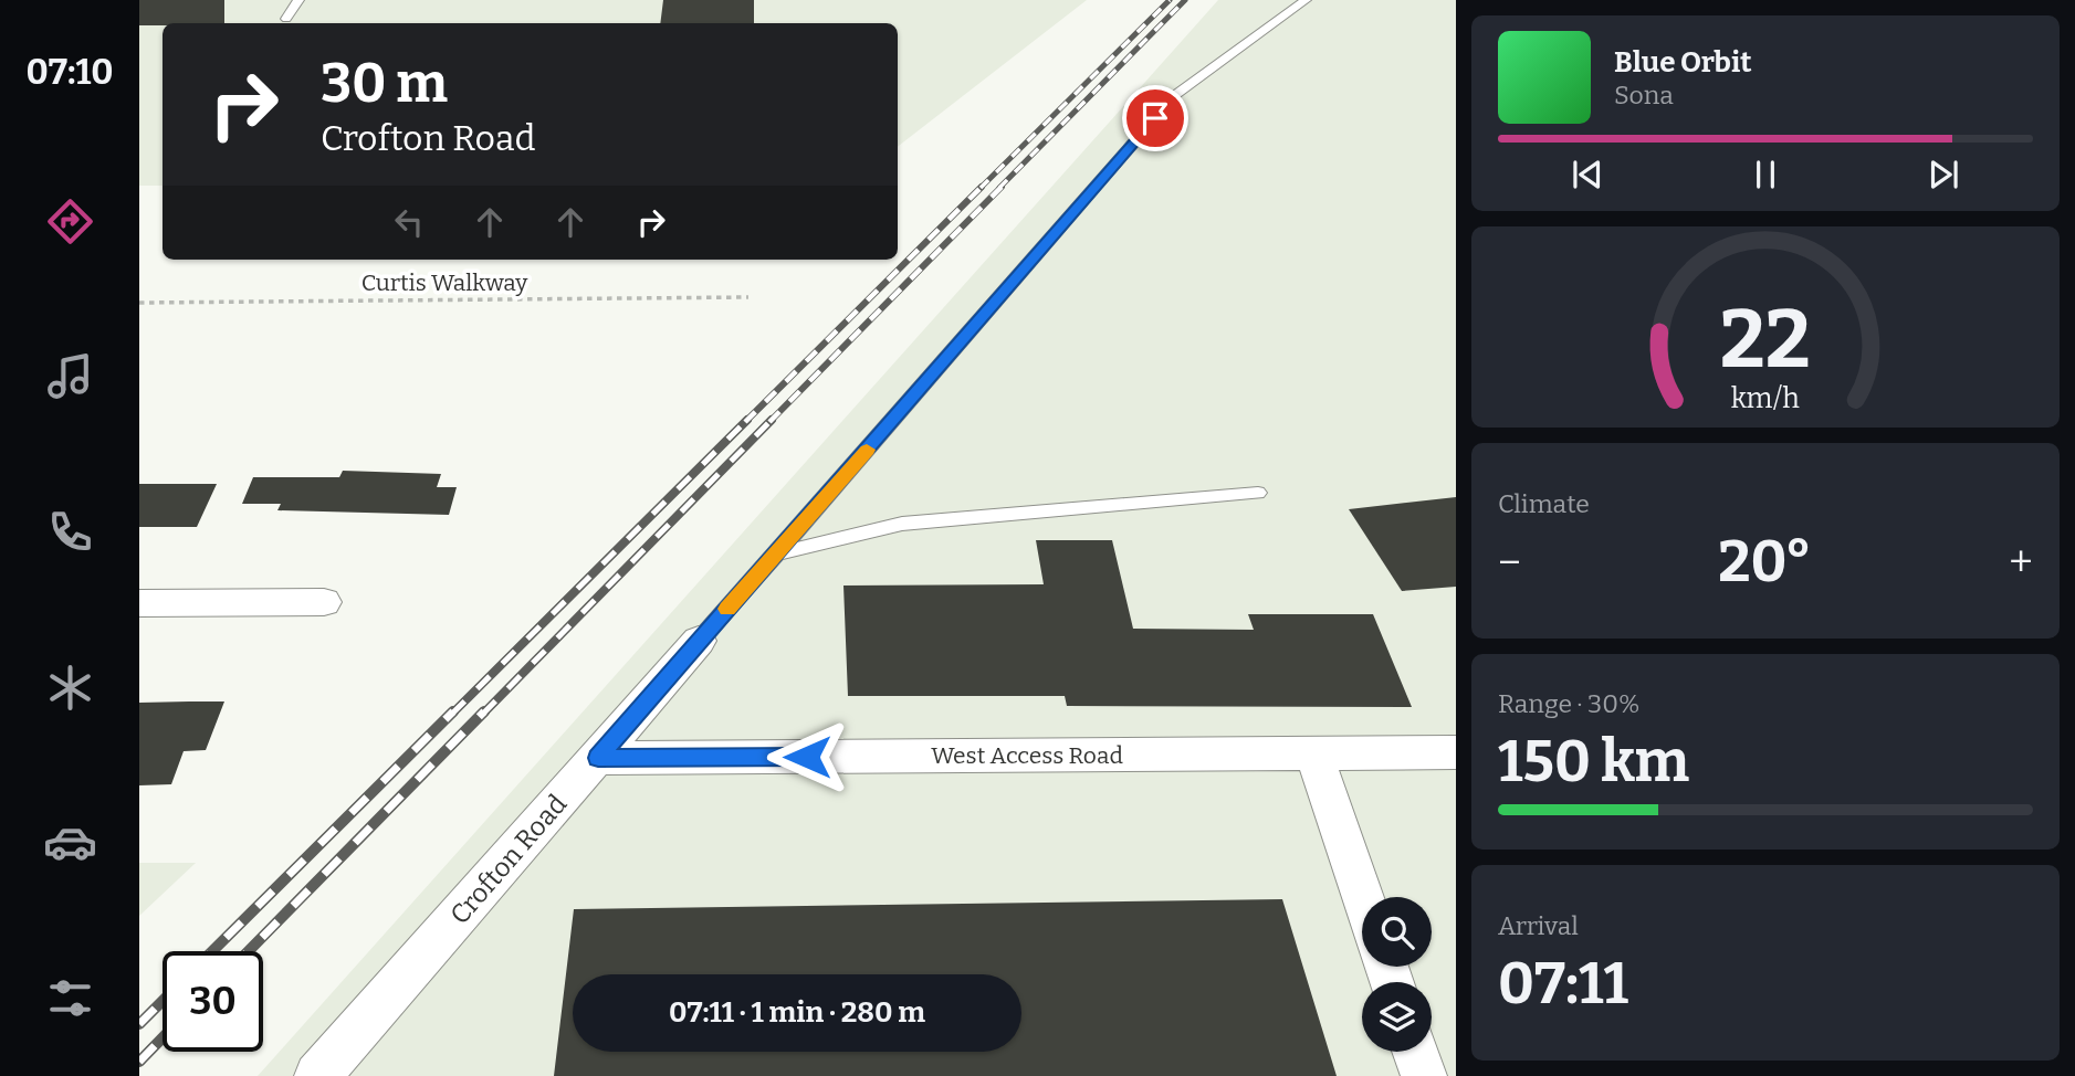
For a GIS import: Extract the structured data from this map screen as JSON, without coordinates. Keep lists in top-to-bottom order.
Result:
{
  "streets": {
    "street": ["West Access Road", "Crofton Road"],
    "path": ["Curtis Walkway"]
  },
  "crossings": [
    ["West Access Road", "Crofton Road"]
  ],
  "page": {
    "tabs": "07:10",
    "turn": ["30 m", "Crofton Road"],
    "song": ["Blue Orbit", "Sona"],
    "tile": [
      "Climate",
      ["Range · 30%", "150 km"],
      ["Arrival", "07:11"]
    ],
    "heat": ["−", "20°", "+"],
    "limit": "30",
    "trip": "07:11 · 1 min · 280 m",
    "gauge": ["22", "km/h"]
  }
}
